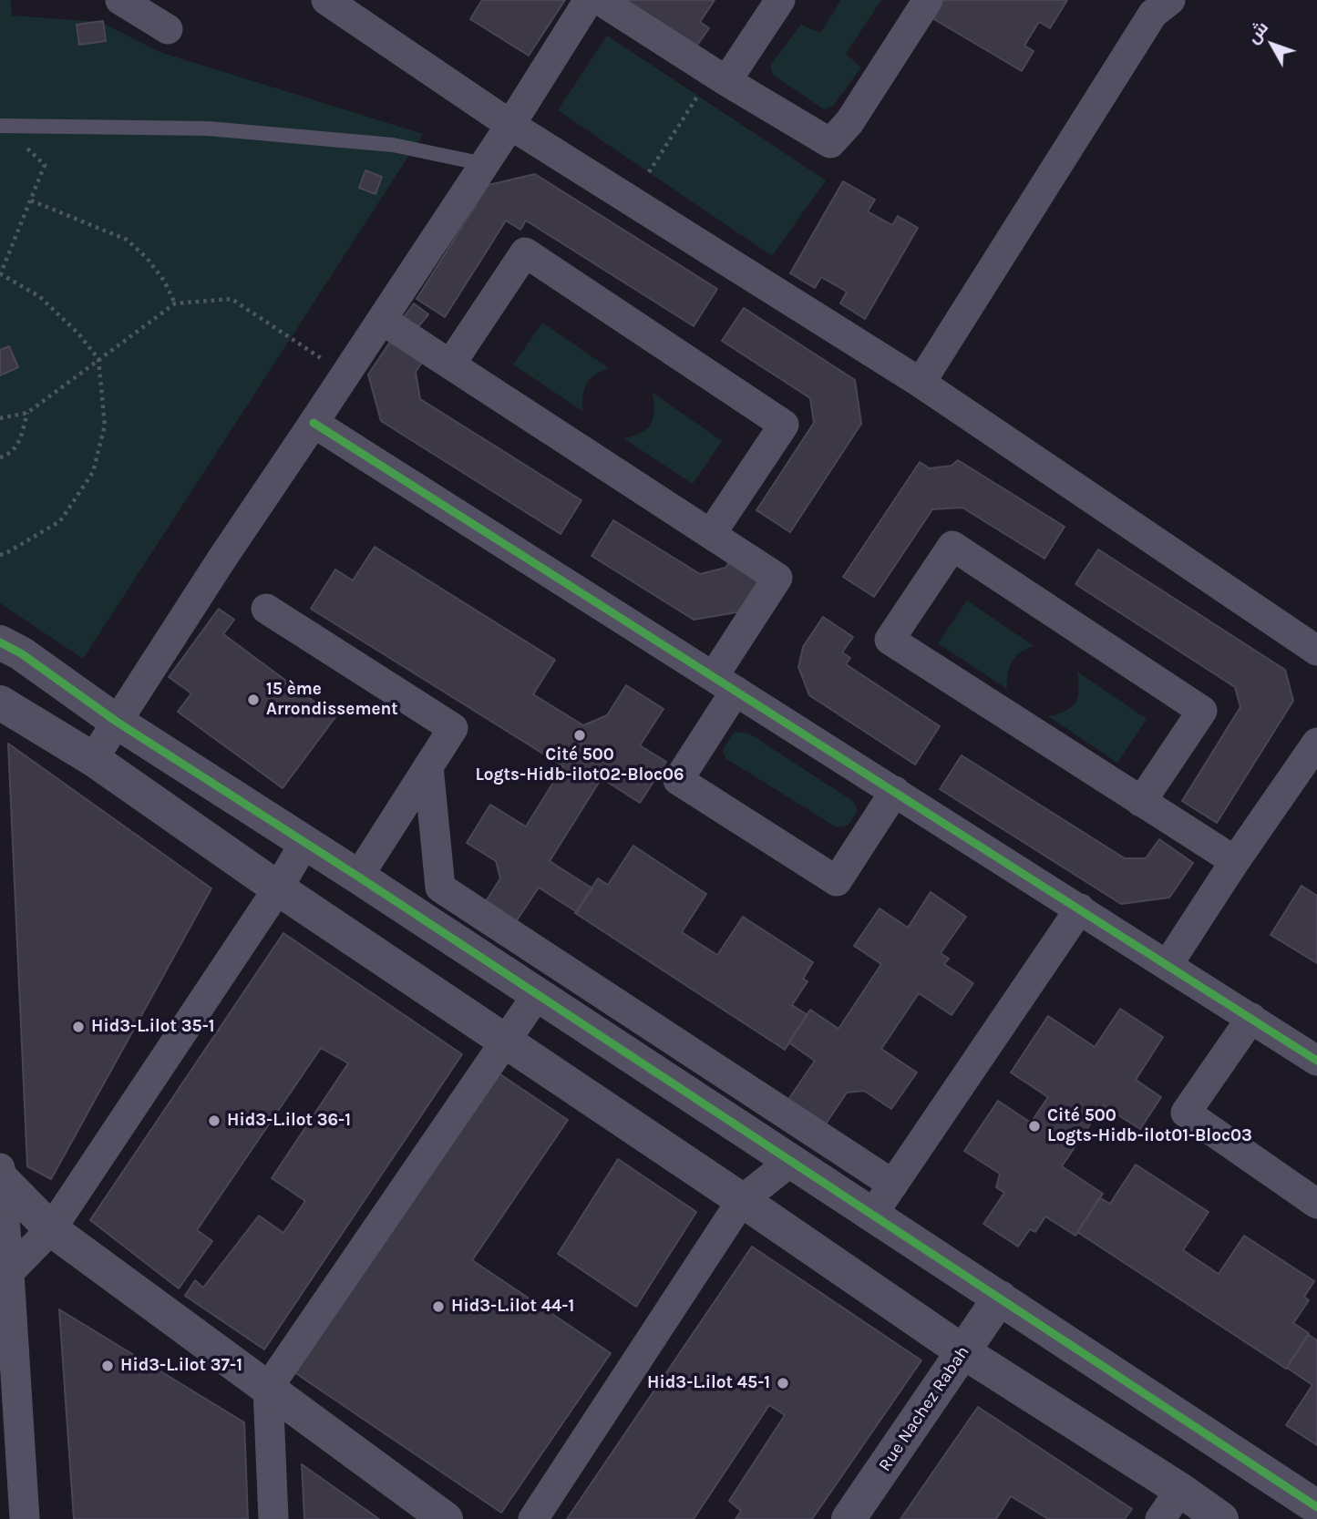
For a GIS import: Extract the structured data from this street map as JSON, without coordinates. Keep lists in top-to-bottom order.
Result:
{
  "streets": {
    "street": ["Rue Nachez Rabah"]
  },
  "places": [
    "15 ème Arrondissement",
    "Cité 500 Logts-Hidb-ilot02-Bloc06",
    "Hid3-L.ilot 35-1",
    "Hid3-L.ilot 36-1",
    "Cité 500 Logts-Hidb-ilot01-Bloc03",
    "Hid3-L.ilot 44-1",
    "Hid3-L.ilot 37-1",
    "Hid3-L.ilot 45-1"
  ],
  "north": "top left"
}
